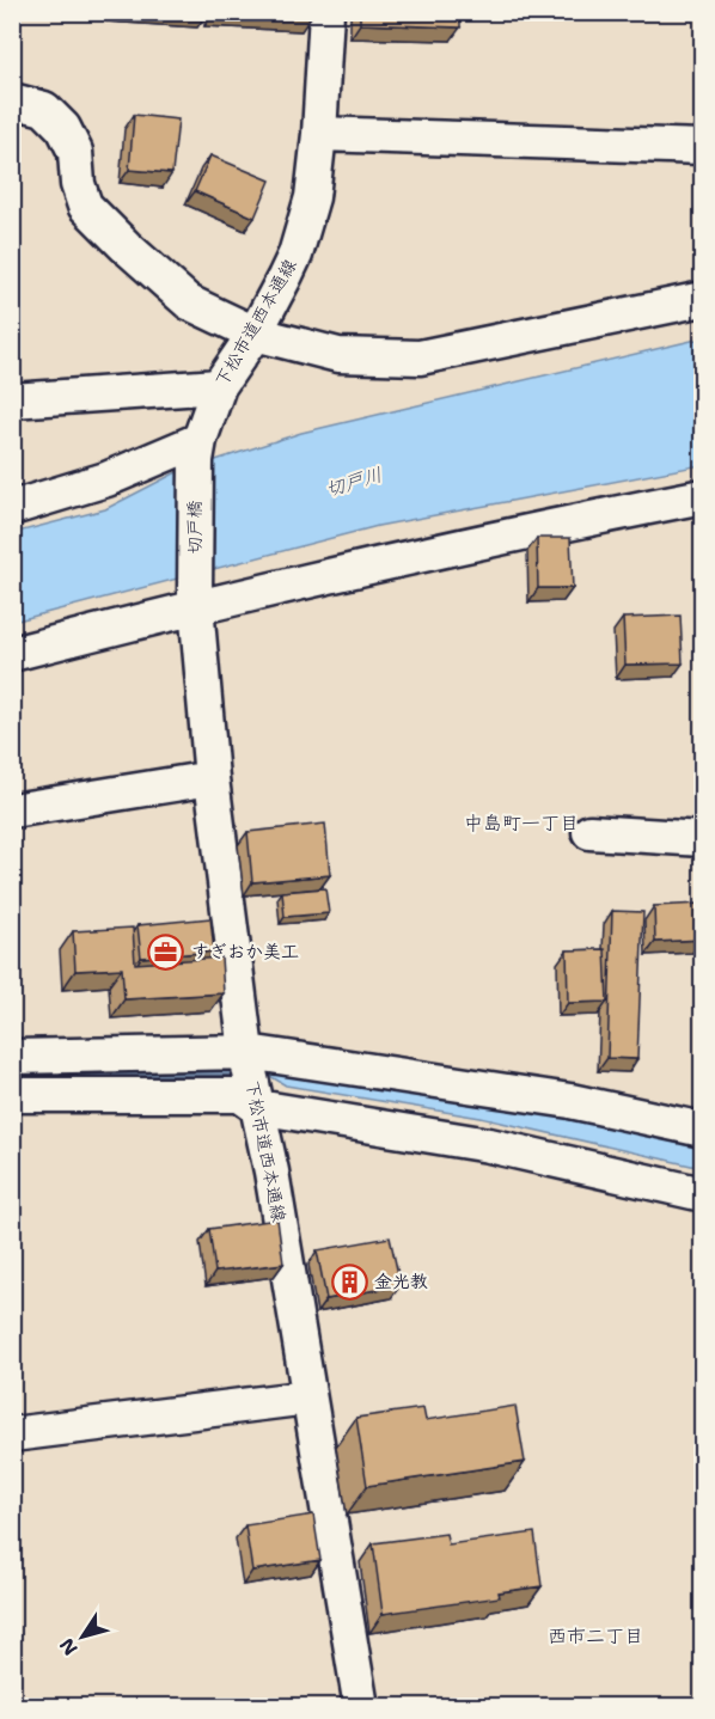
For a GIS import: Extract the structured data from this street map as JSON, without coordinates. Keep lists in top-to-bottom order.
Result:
{
  "streets": {
    "street": ["下松市道西本通線", "切戸橋"]
  },
  "crossings": [
    ["下松市道西本通線", "切戸橋"]
  ],
  "districts": ["中島町一丁目", "西市二丁目"],
  "water": ["切戸川"],
  "places": {
    "office": ["すぎおか美工"],
    "building": ["金光教"]
  },
  "north": "bottom left"
}
